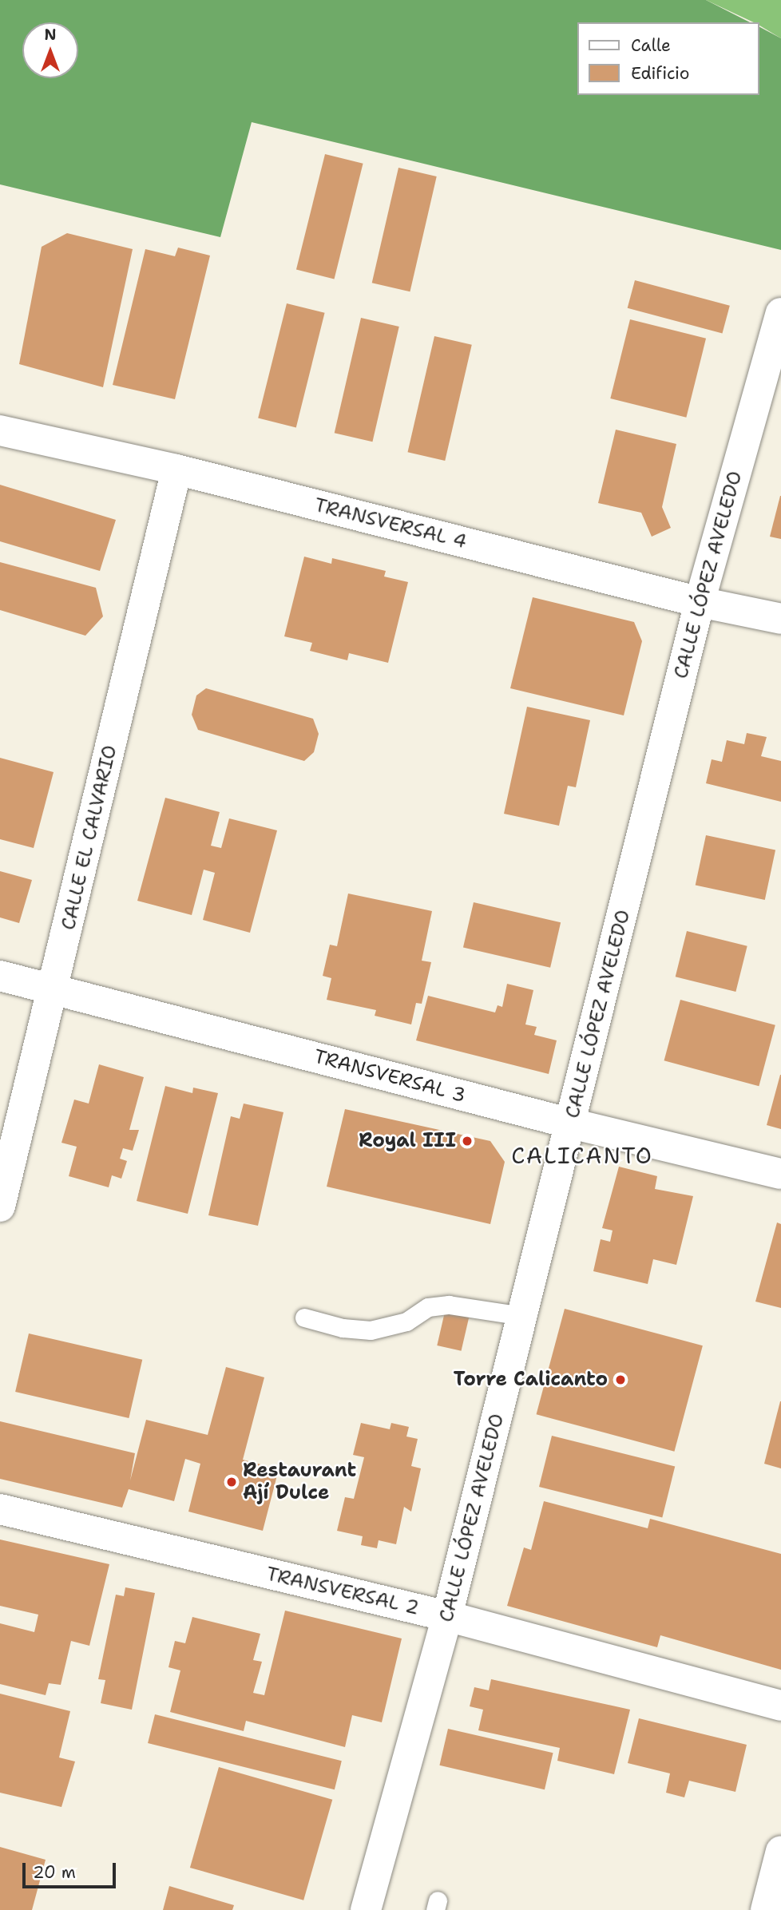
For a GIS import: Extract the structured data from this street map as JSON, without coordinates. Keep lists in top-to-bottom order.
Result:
{
  "streets": {
    "street": [
      "TRANSVERSAL 4",
      "CALLE LÓPEZ AVELEDO",
      "CALLE EL CALVARIO",
      "TRANSVERSAL 3",
      "TRANSVERSAL 2"
    ]
  },
  "crossings": [
    ["TRANSVERSAL 4", "CALLE LÓPEZ AVELEDO"],
    ["TRANSVERSAL 4", "CALLE EL CALVARIO"],
    ["CALLE LÓPEZ AVELEDO", "TRANSVERSAL 3"],
    ["CALLE LÓPEZ AVELEDO", "TRANSVERSAL 2"],
    ["CALLE EL CALVARIO", "TRANSVERSAL 3"]
  ],
  "districts": ["CALICANTO"],
  "places": ["Royal III", "Torre Calicanto", "Restaurant Ají Dulce"],
  "legend": ["Calle", "Edificio"],
  "scale_bar": "20 m",
  "north": "top"
}
